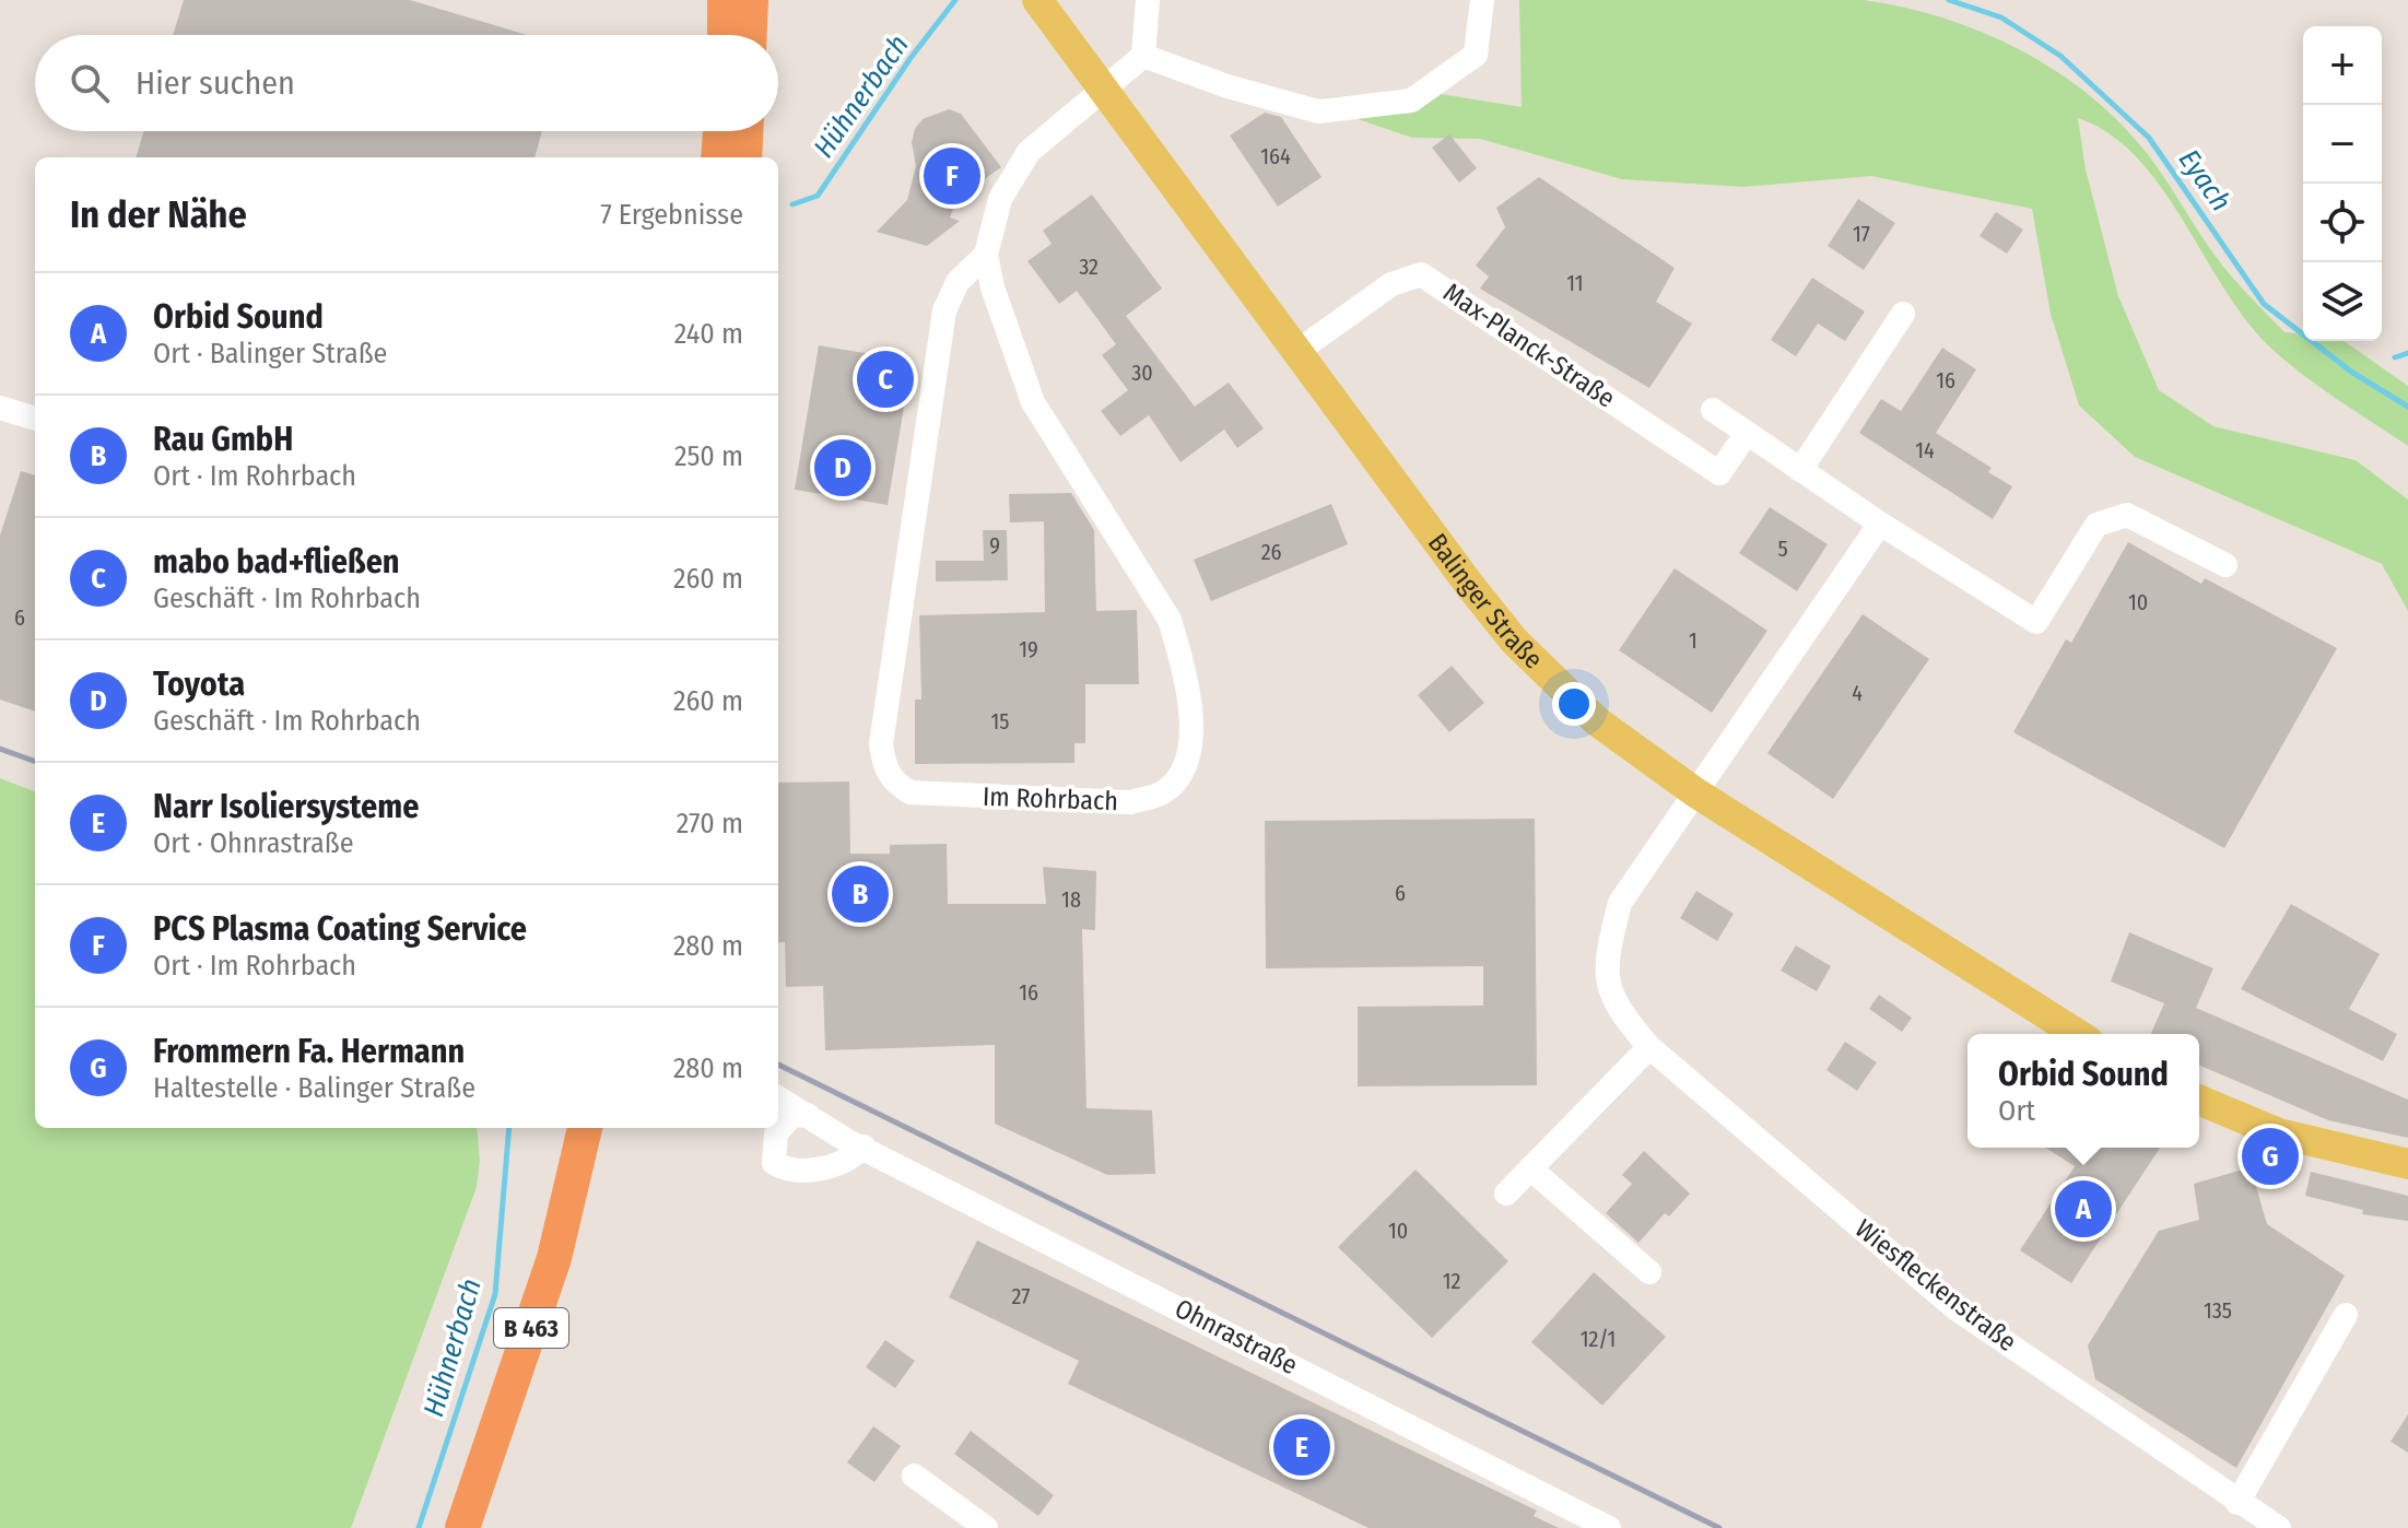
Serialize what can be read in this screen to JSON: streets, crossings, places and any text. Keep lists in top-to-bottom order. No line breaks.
{"streets":{"highway":["B 463"],"main road":["Balinger Straße"],"street":["Max-Planck-Straße","Im Rohrbach","Wiesfleckenstraße","Ohnrastraße"]},"crossings":[["Max-Planck-Straße","Balinger Straße"],["Balinger Straße","Im Rohrbach"],["Balinger Straße","Wiesfleckenstraße"]],"water":["Hühnerbach","Eyach"],"house_numbers":["164","17","32","11","30","16","14","9","5","26","10","6","1","19","4","15","6","18","16","10","12","27","135","12/1"],"page":{"map_buttons":["+","−"],"search":"Hier suchen","pins":["F","C","D","B","G","A","E"],"heading":["In der Nähe","7 Ergebnisse"],"list":[{"mark":"A","name":"Orbid Sound","note":"Ort · Balinger Straße","value":"240 m"},{"mark":"B","name":"Rau GmbH","note":"Ort · Im Rohrbach","value":"250 m"},{"mark":"C","name":"mabo bad+fließen","note":"Geschäft · Im Rohrbach","value":"260 m"},{"mark":"D","name":"Toyota","note":"Geschäft · Im Rohrbach","value":"260 m"},{"mark":"E","name":"Narr Isoliersysteme","note":"Ort · Ohnrastraße","value":"270 m"},{"mark":"F","name":"PCS Plasma Coating Service","note":"Ort · Im Rohrbach","value":"280 m"},{"mark":"G","name":"Frommern Fa. Hermann","note":"Haltestelle · Balinger Straße","value":"280 m"}],"popup":["Orbid Sound","Ort"]}}
